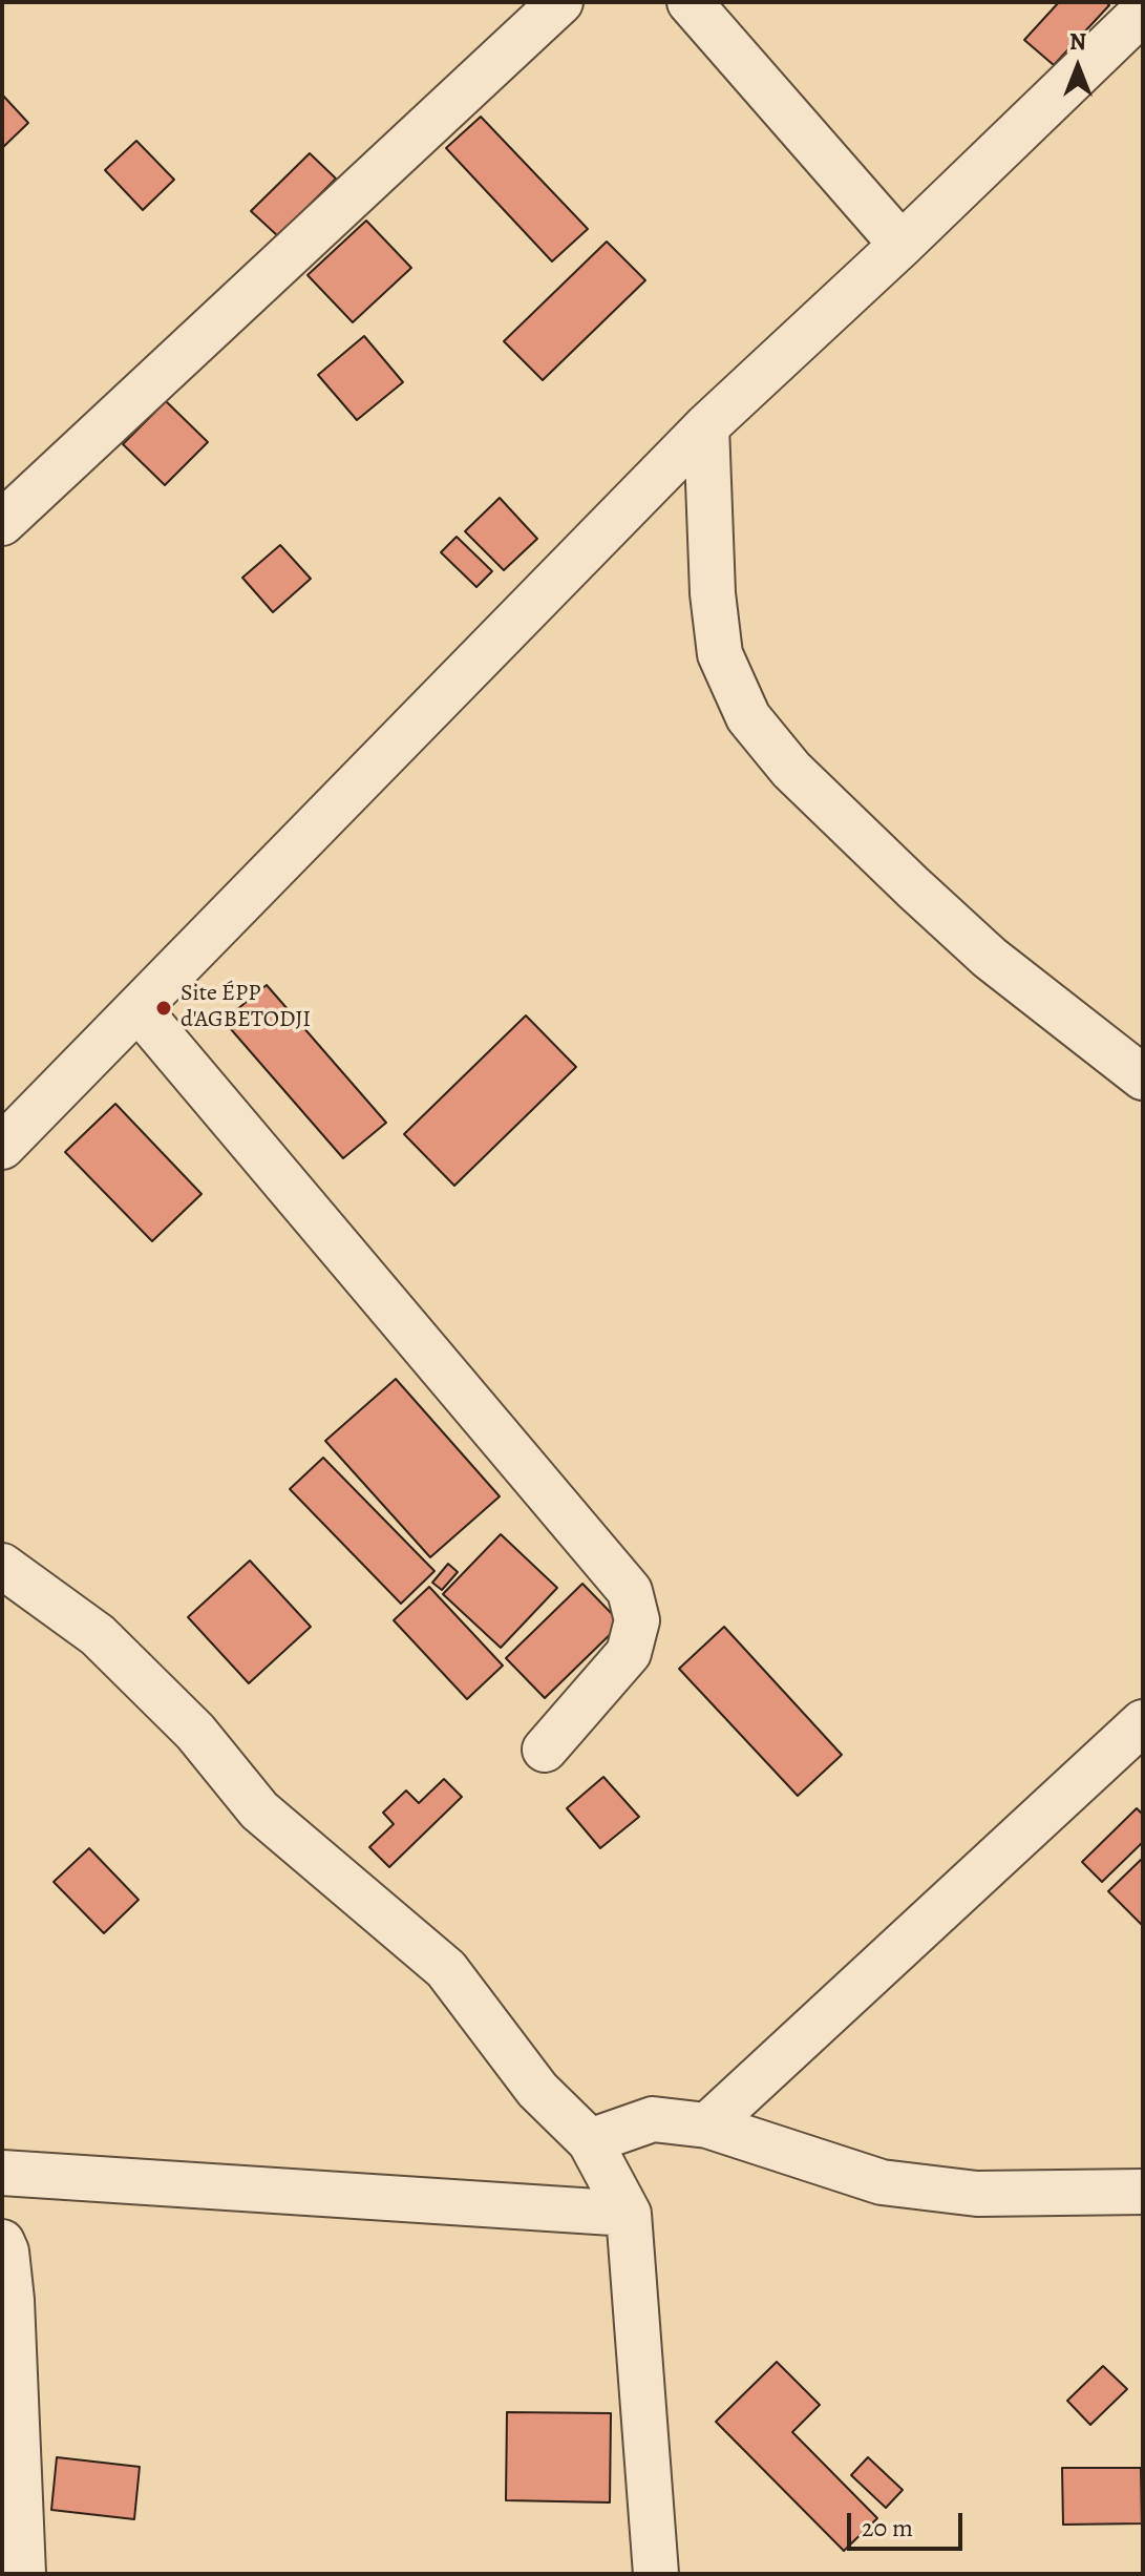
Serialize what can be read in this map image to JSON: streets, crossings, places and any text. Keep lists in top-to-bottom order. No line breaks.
{"places":["Site ÉPP d'AGBETODJI"],"scale_bar":"20 m","north":"top"}
